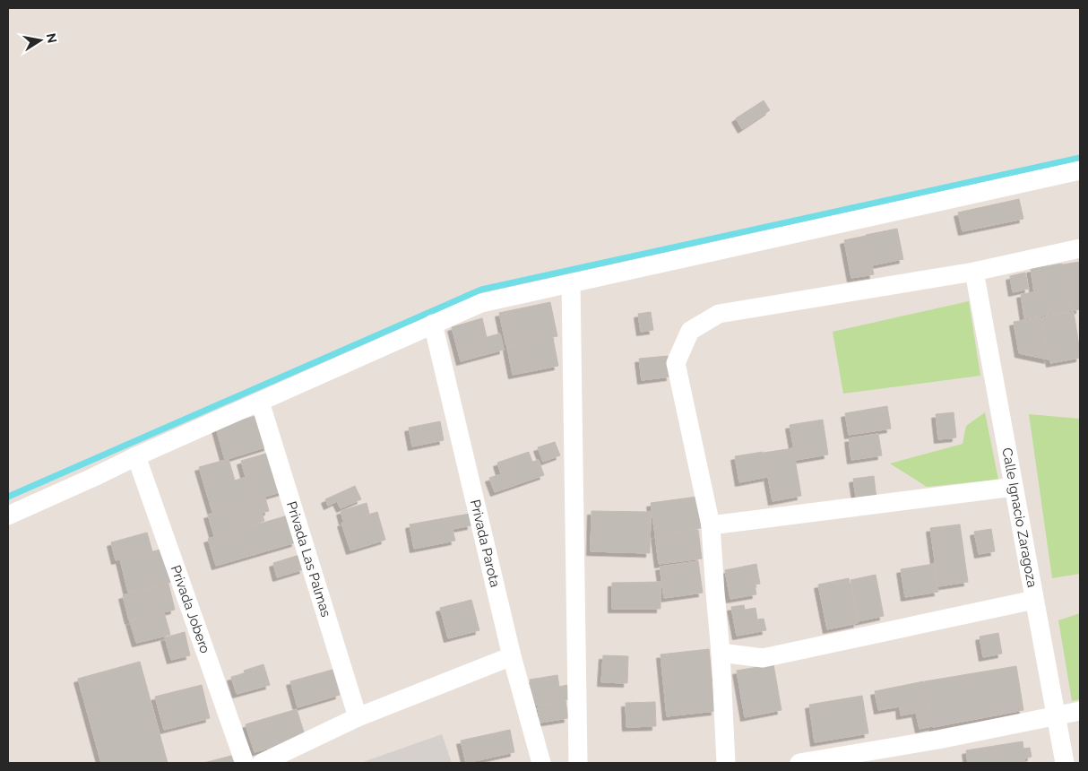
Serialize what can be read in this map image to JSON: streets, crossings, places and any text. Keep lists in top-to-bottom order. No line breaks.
{"streets":{"street":["Calle Ignacio Zaragoza","Privada Parota","Privada Las Palmas","Privada Jobero"]},"north":"right"}
